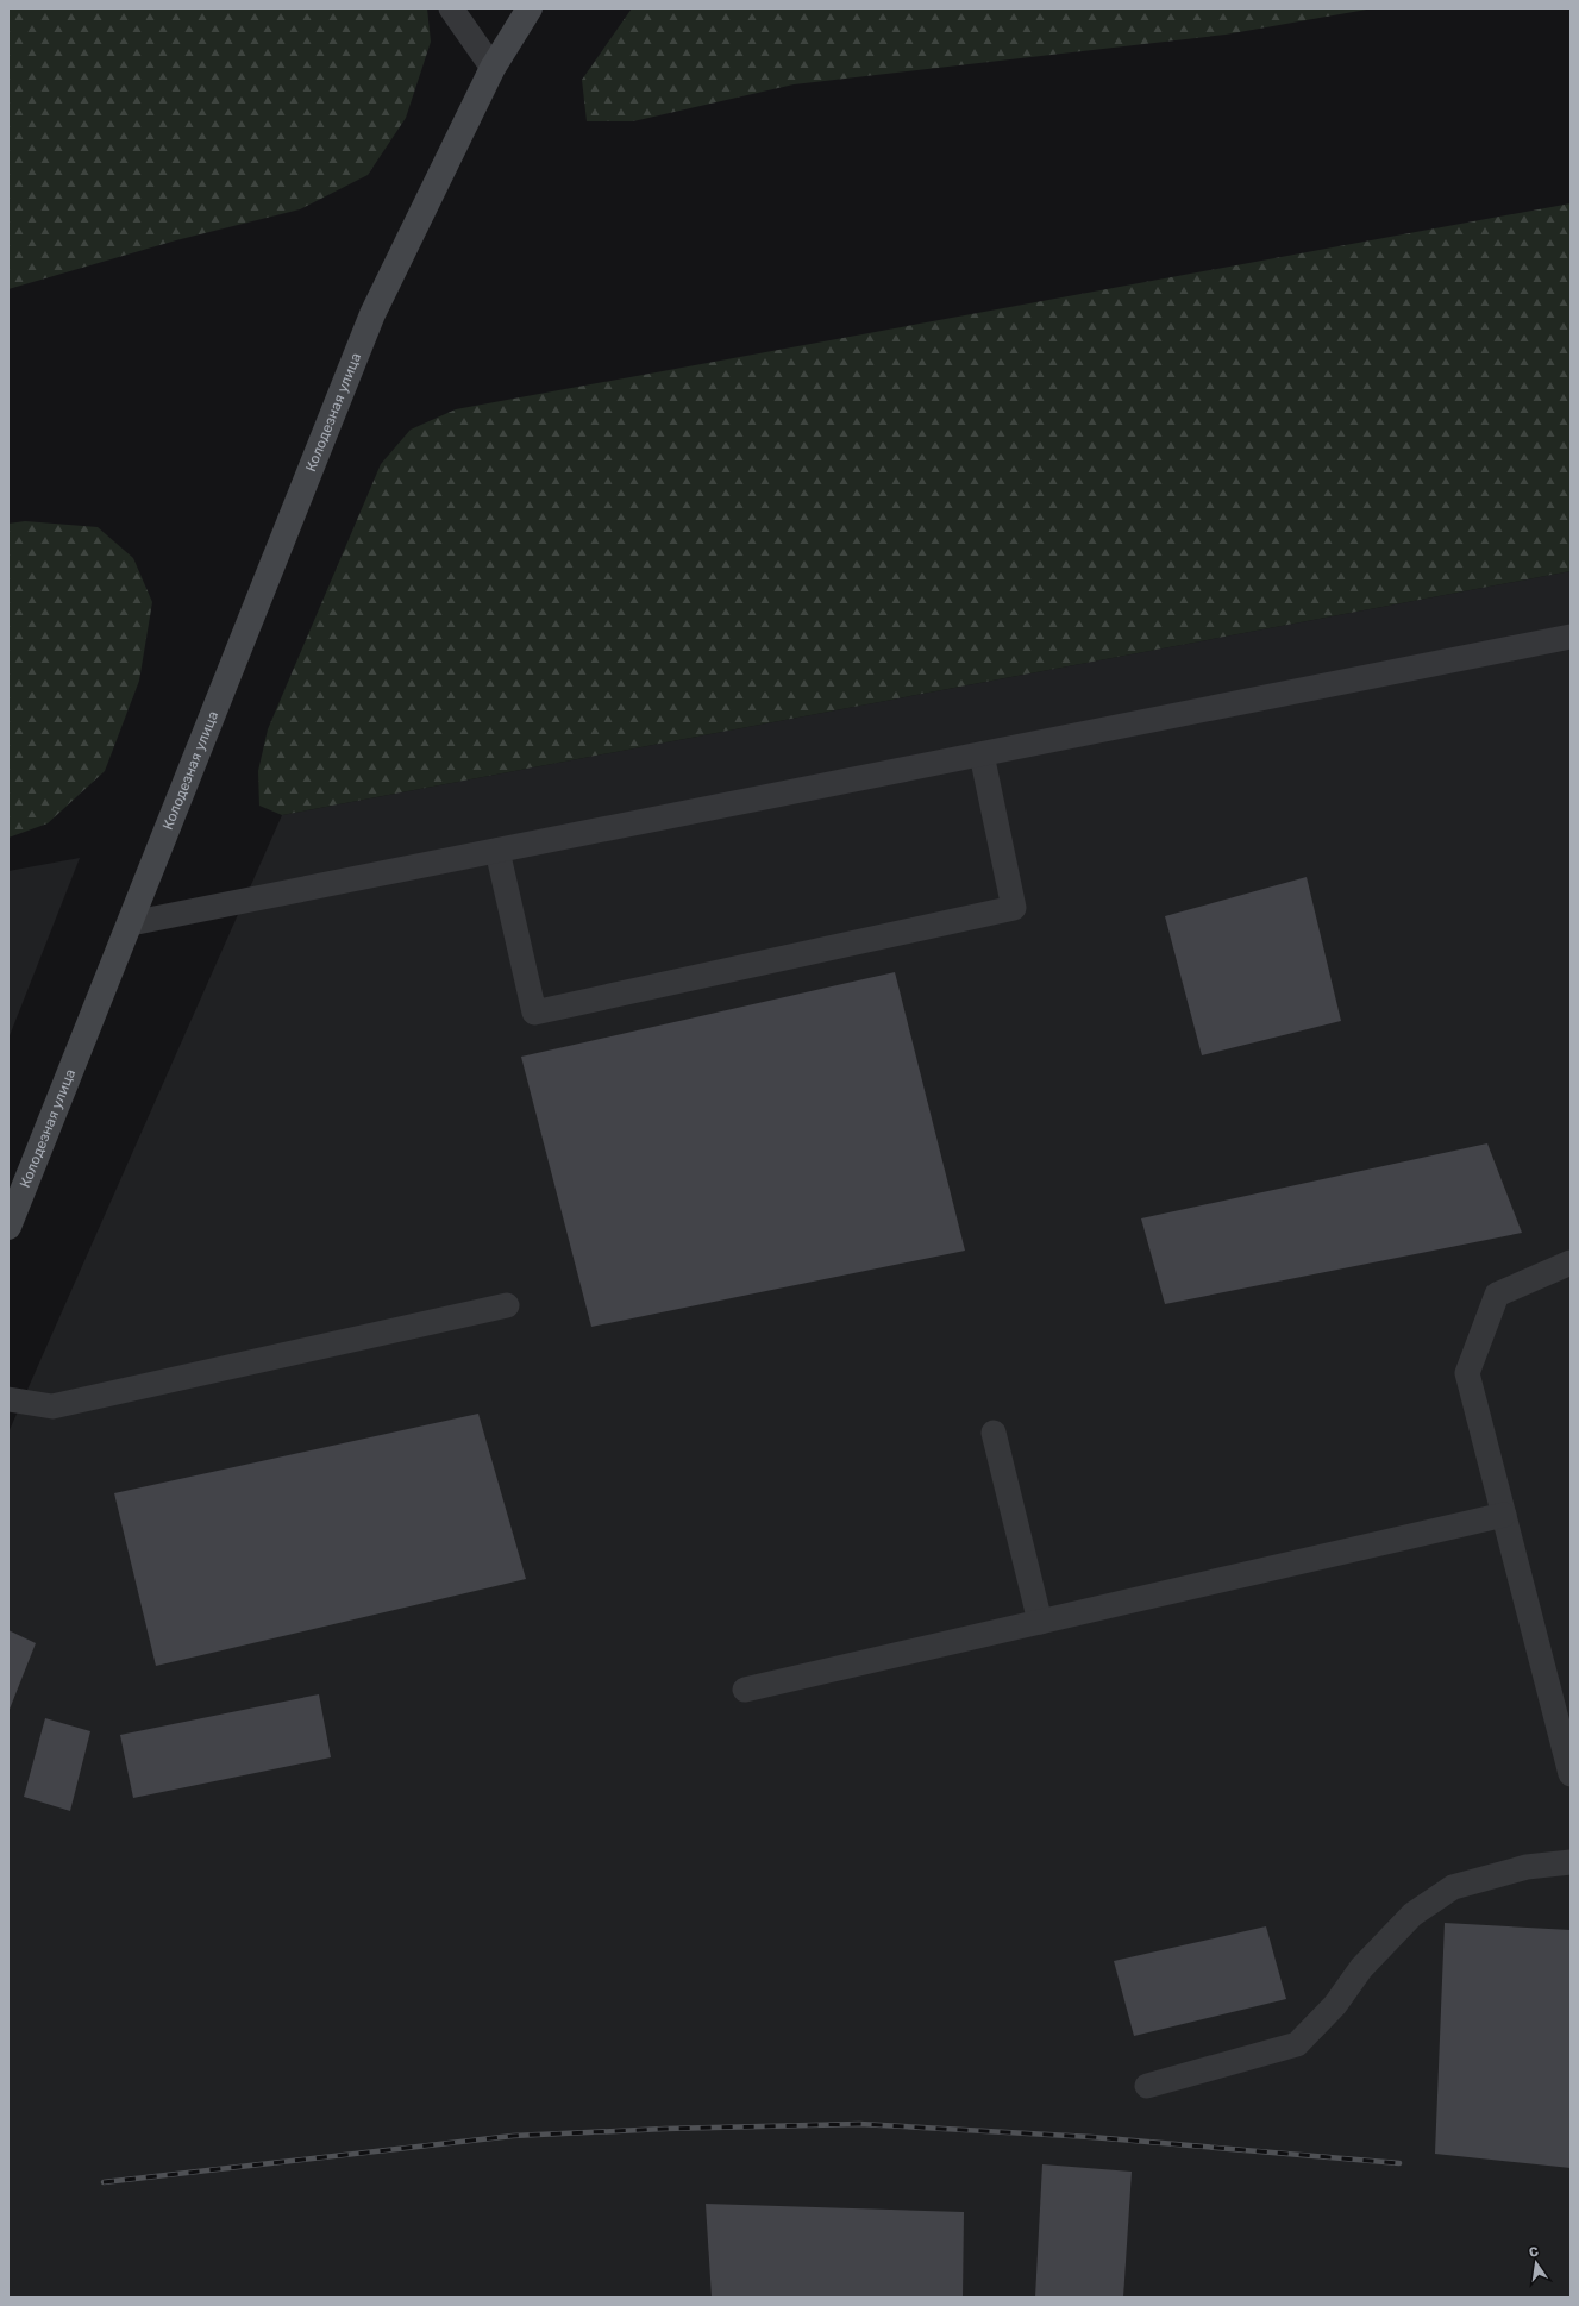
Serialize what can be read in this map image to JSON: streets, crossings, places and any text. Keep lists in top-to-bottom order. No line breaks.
{"streets":{"main road":["Колодезная улица"]},"north":"top"}
